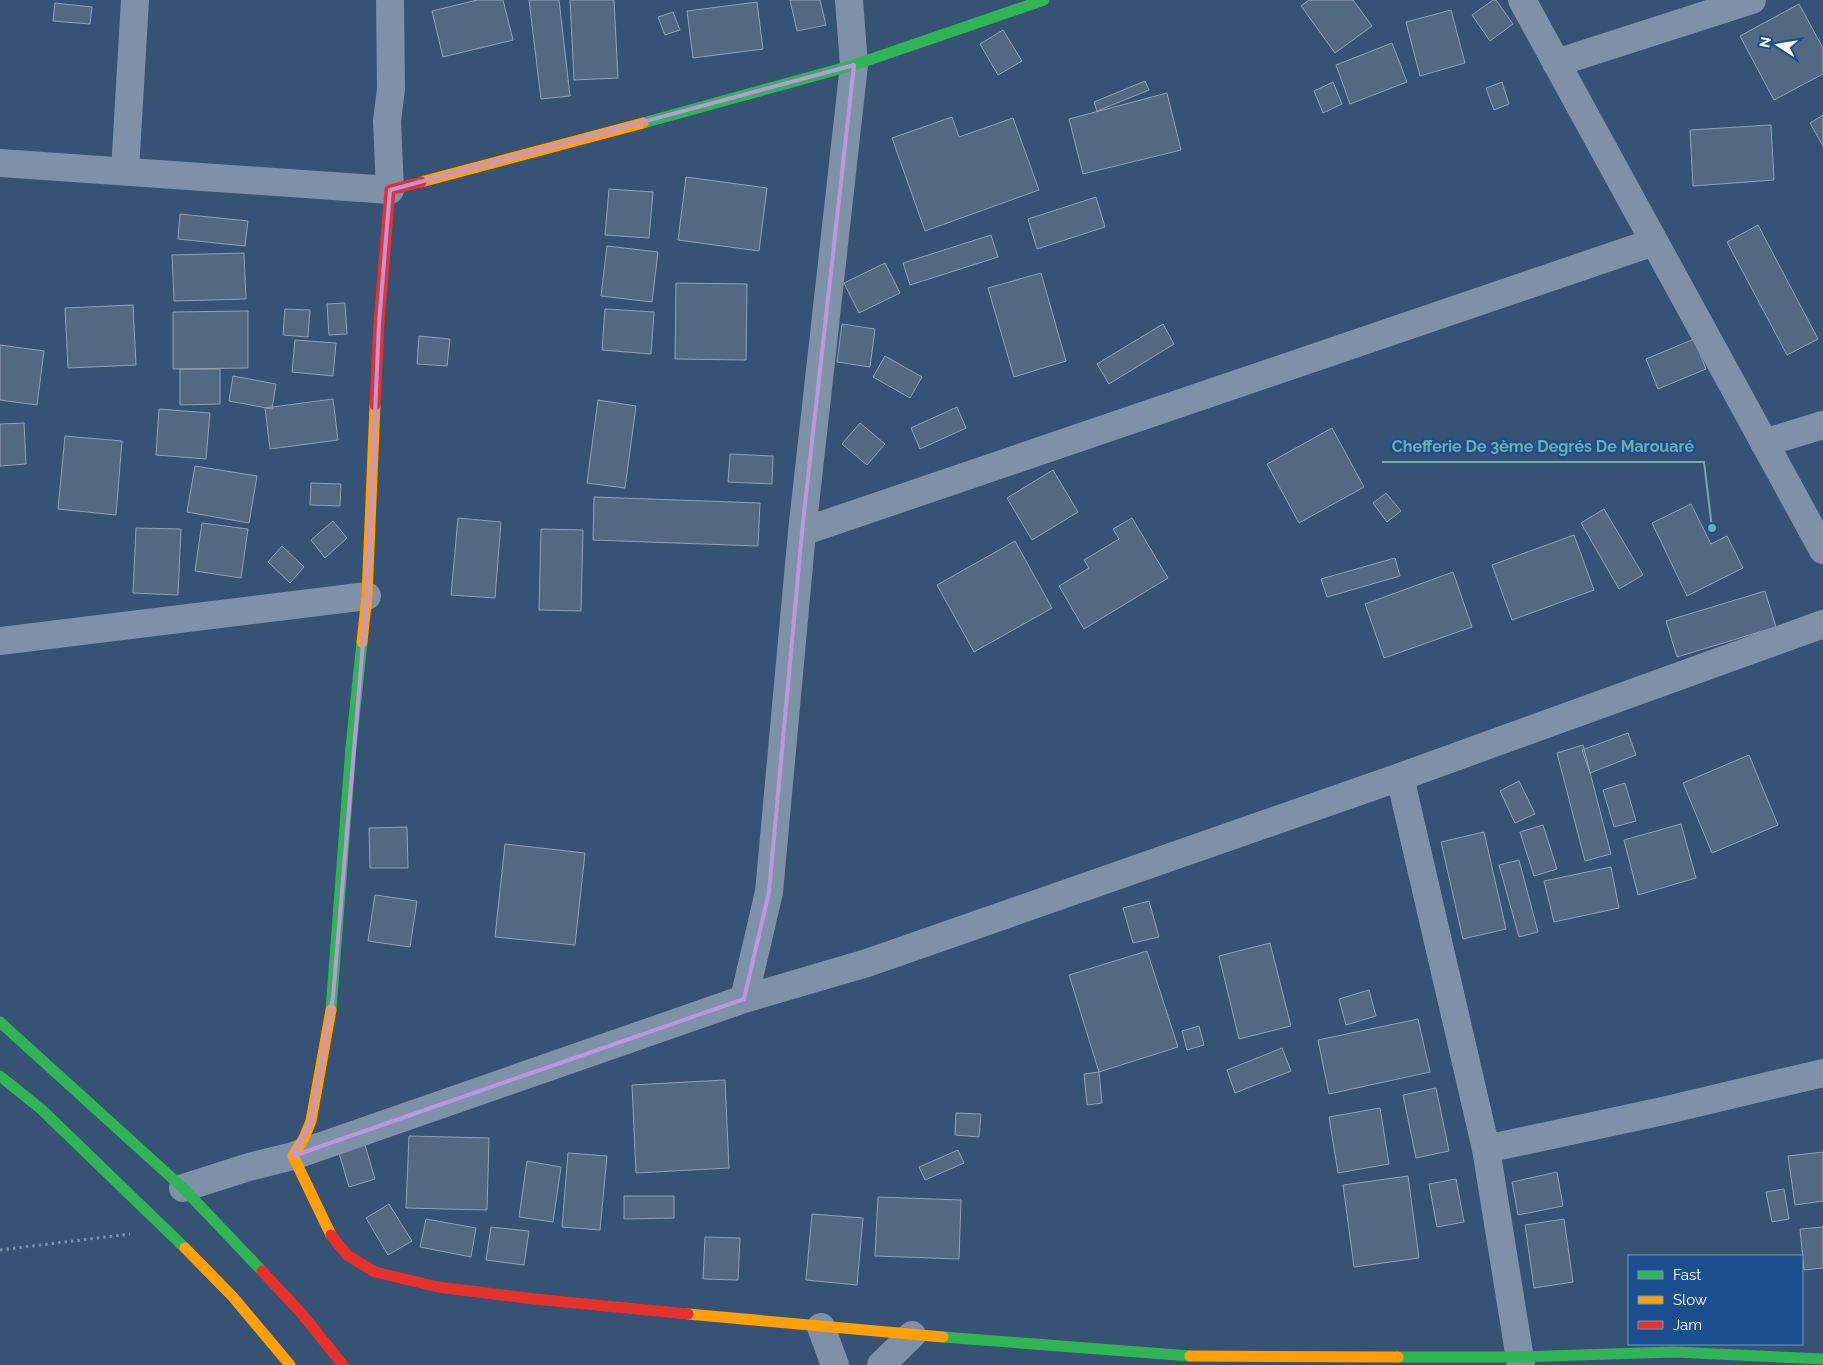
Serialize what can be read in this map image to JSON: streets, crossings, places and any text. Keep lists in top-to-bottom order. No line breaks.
{"places":["Chefferie De 3ème Degrés De Marouaré"],"legend":["Fast","Slow","Jam"],"north":"left"}
